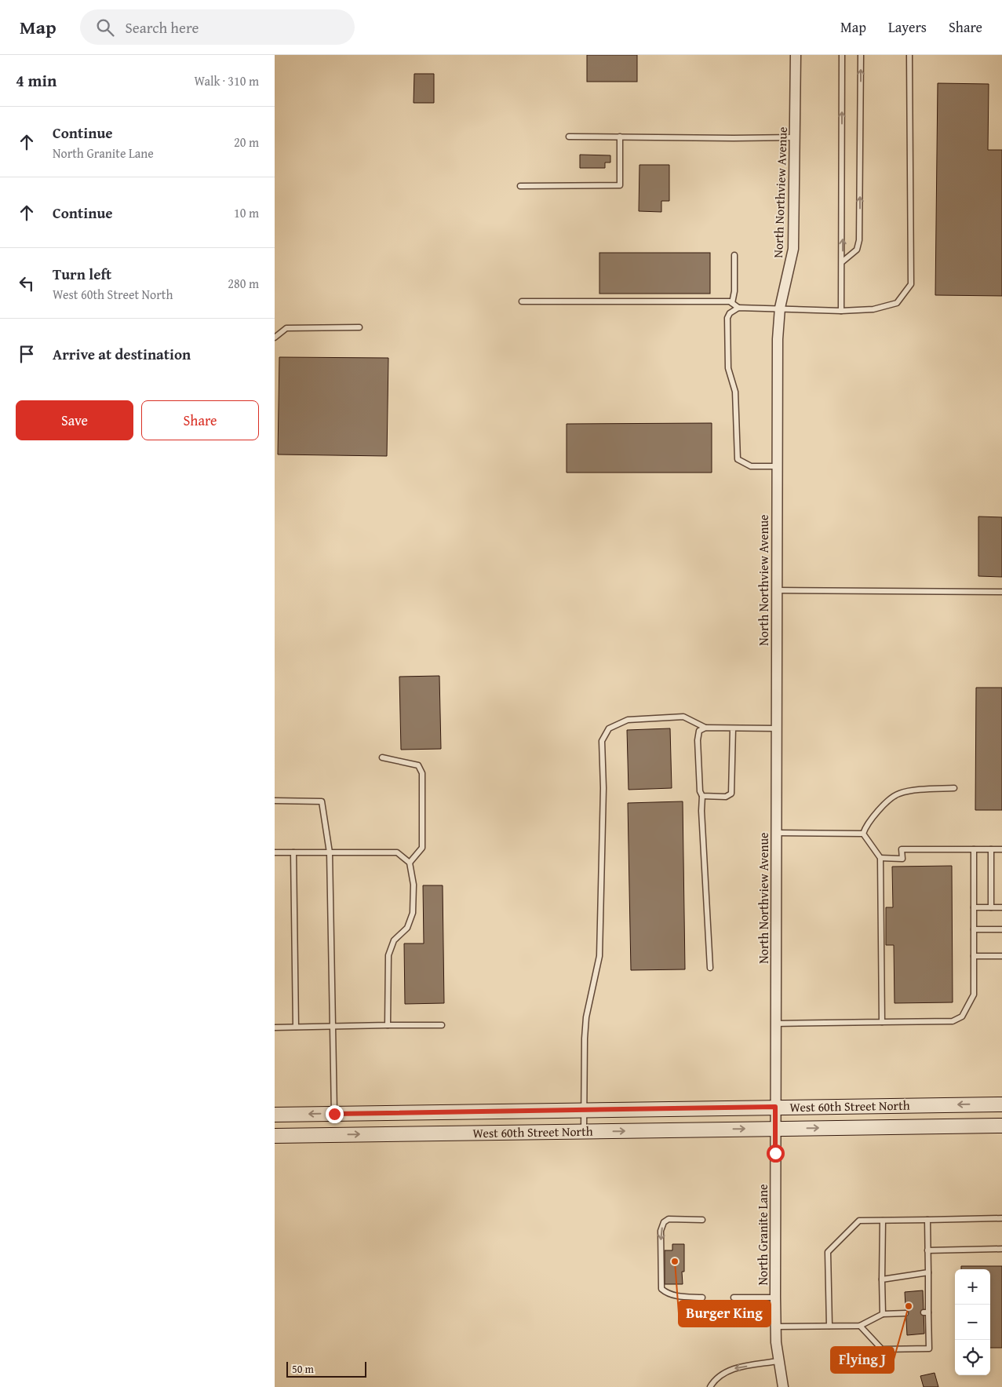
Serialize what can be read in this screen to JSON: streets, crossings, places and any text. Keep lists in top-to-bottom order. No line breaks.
{"streets":{"main road":["West 60th Street North"],"street":["North Northview Avenue","North Granite Lane"]},"crossings":[["North Northview Avenue","West 60th Street North"],["North Northview Avenue","North Granite Lane"],["West 60th Street North","North Granite Lane"]],"places":["Burger King","Flying J"],"scale_bar":"50 m","page":{"header":"Map","search":"Search here","nav":["Map","Layers","Share"],"heading":["4 min","Walk · 310 m"],"list":[["Continue","North Granite Lane","20 m"],["Continue","10 m"],["Turn left","West 60th Street North","280 m"],"Arrive at destination"],"buttons":["Save","Share"],"map_buttons":["+","−"],"scale":"50 m"}}
